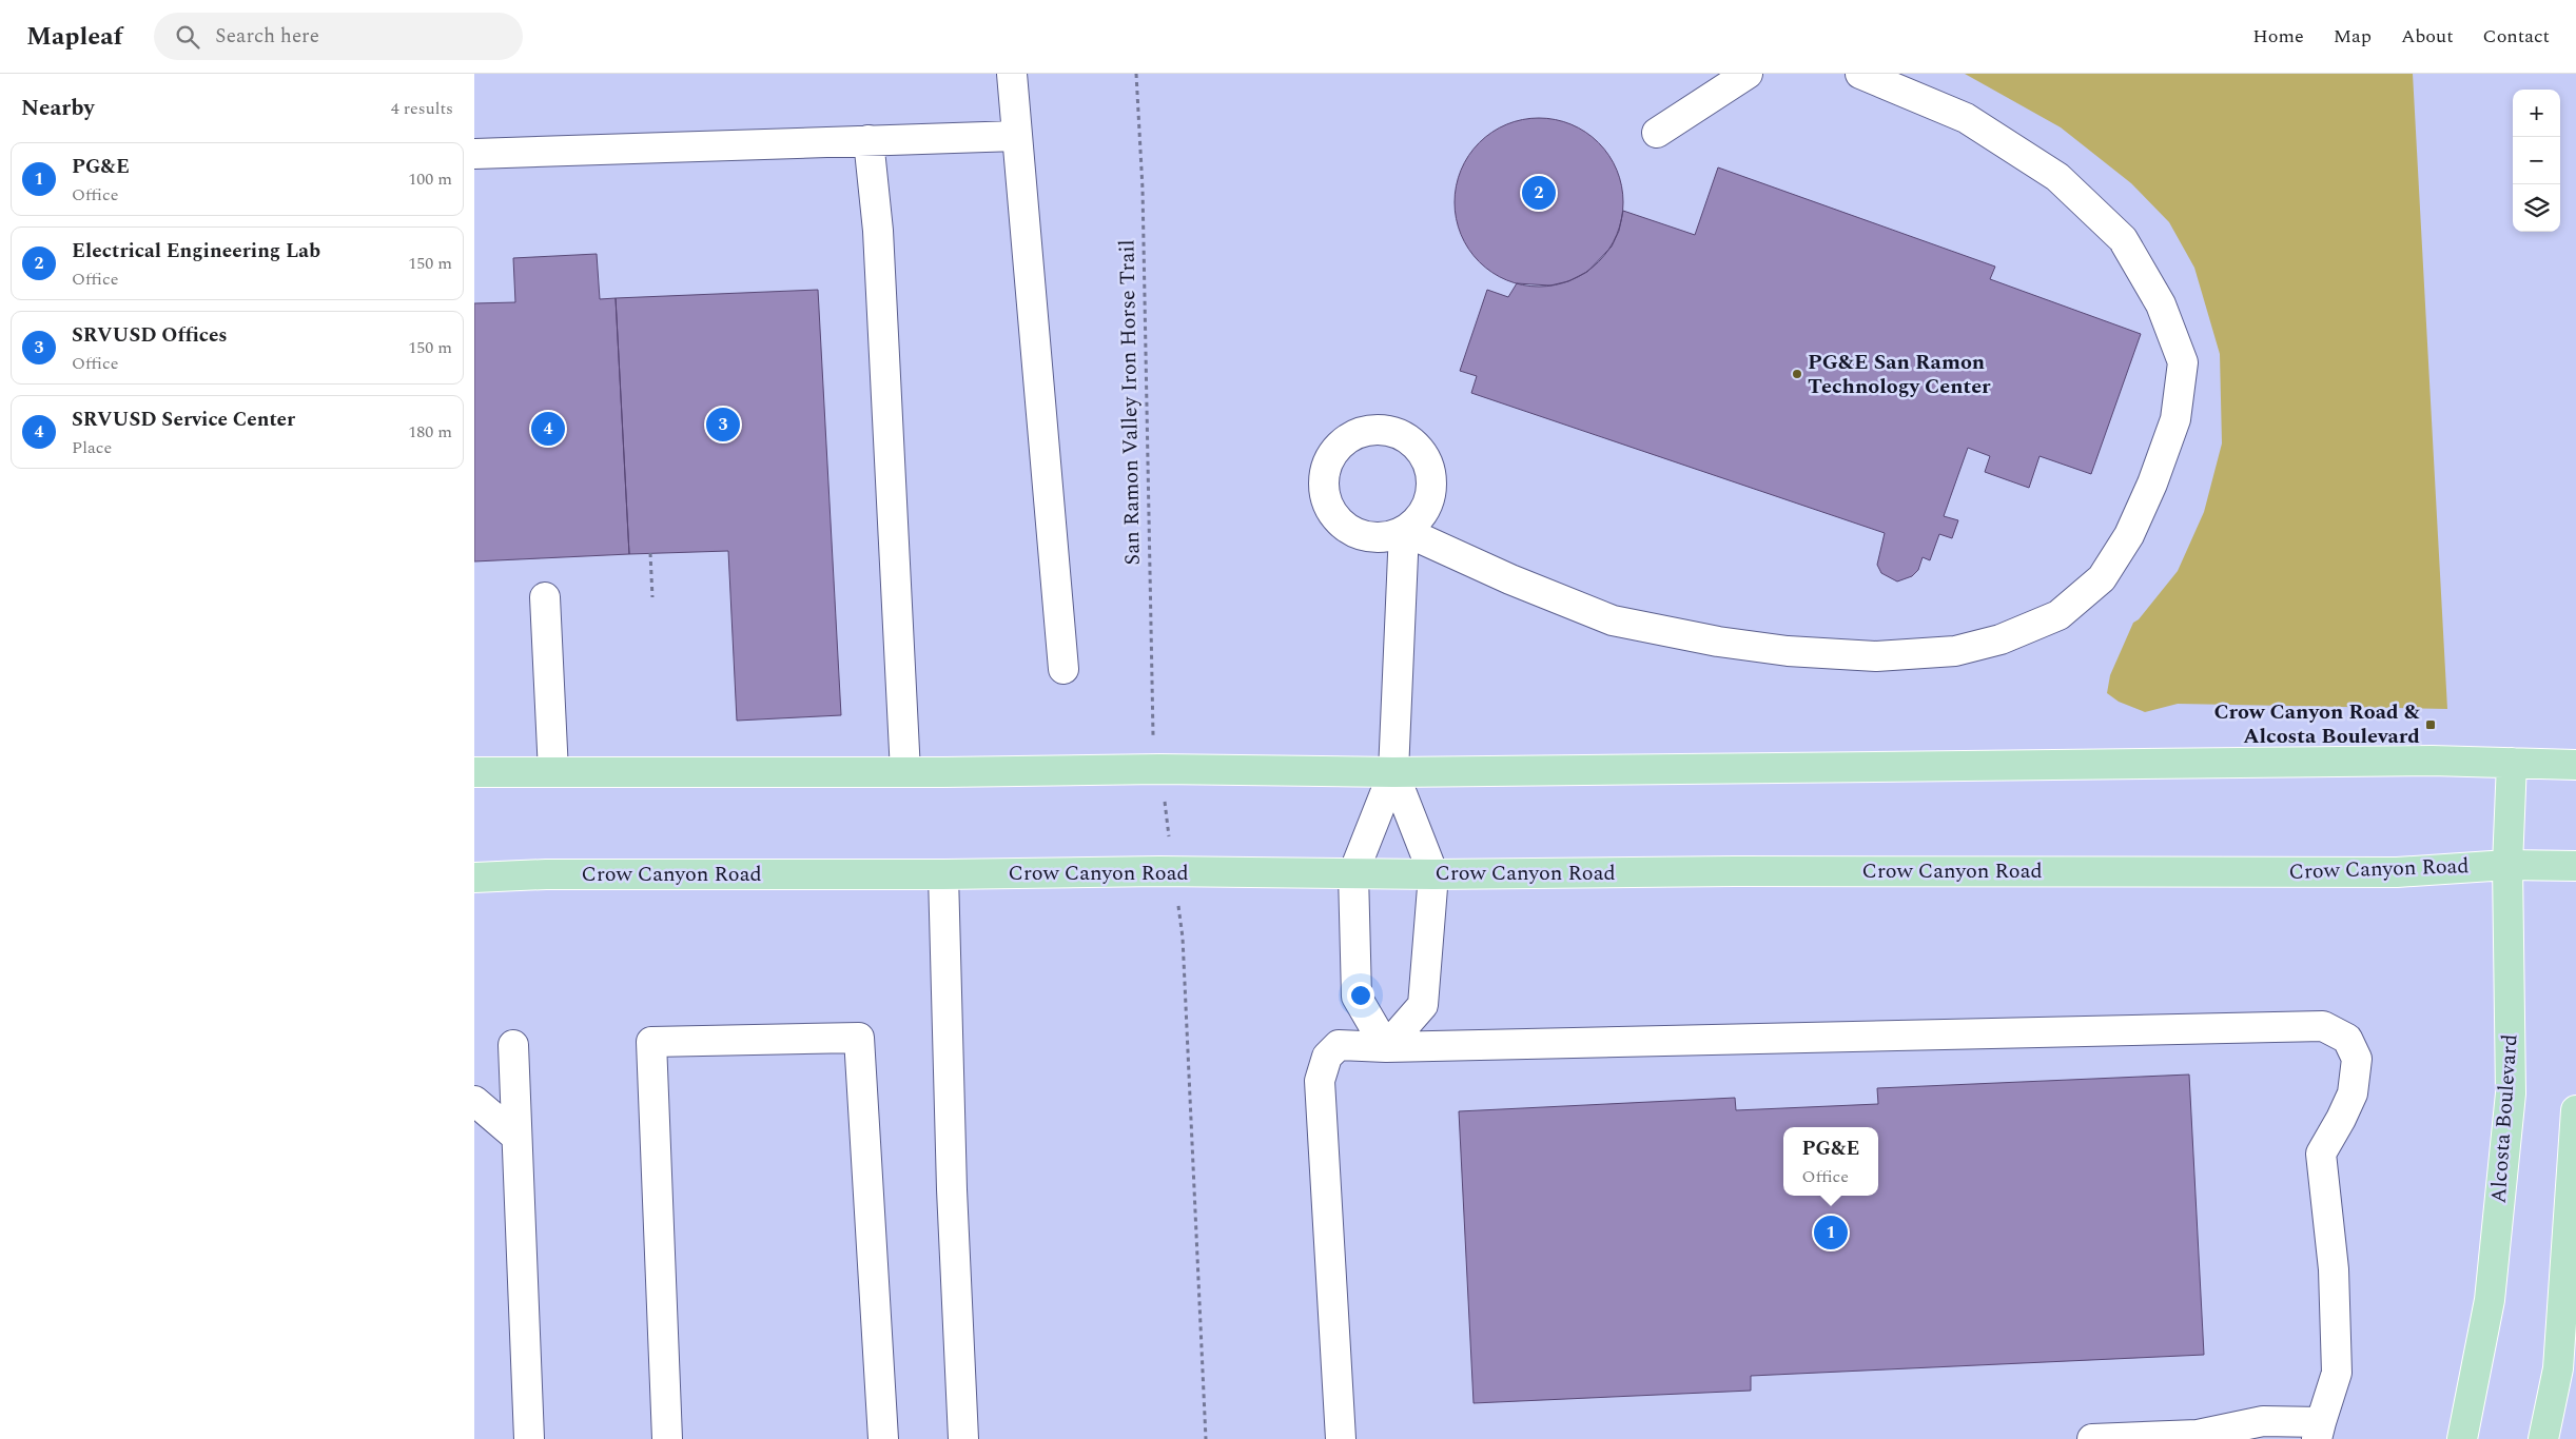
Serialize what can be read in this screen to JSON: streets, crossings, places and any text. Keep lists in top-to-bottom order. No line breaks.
{"streets":{"main road":["Crow Canyon Road","Alcosta Boulevard"],"path":["San Ramon Valley Iron Horse Trail"]},"crossings":[["San Ramon Valley Iron Horse Trail","Crow Canyon Road"],["Crow Canyon Road","Alcosta Boulevard"]],"places":{"other":["PG&E San Ramon Technology Center"],"transit":["Crow Canyon Road & Alcosta Boulevard"]},"page":{"header":"Mapleaf","search":"Search here","nav":["Home","Map","About","Contact"],"heading":["Nearby","4 results"],"map_buttons":["+","−"],"list":[{"mark":"1","name":"PG&E","note":"Office","value":"100 m"},{"mark":"2","name":"Electrical Engineering Lab","note":"Office","value":"150 m"},{"mark":"3","name":"SRVUSD Offices","note":"Office","value":"150 m"},{"mark":"4","name":"SRVUSD Service Center","note":"Place","value":"180 m"}],"pins":["2","3","4","1"],"popup":["PG&E","Office"]}}
